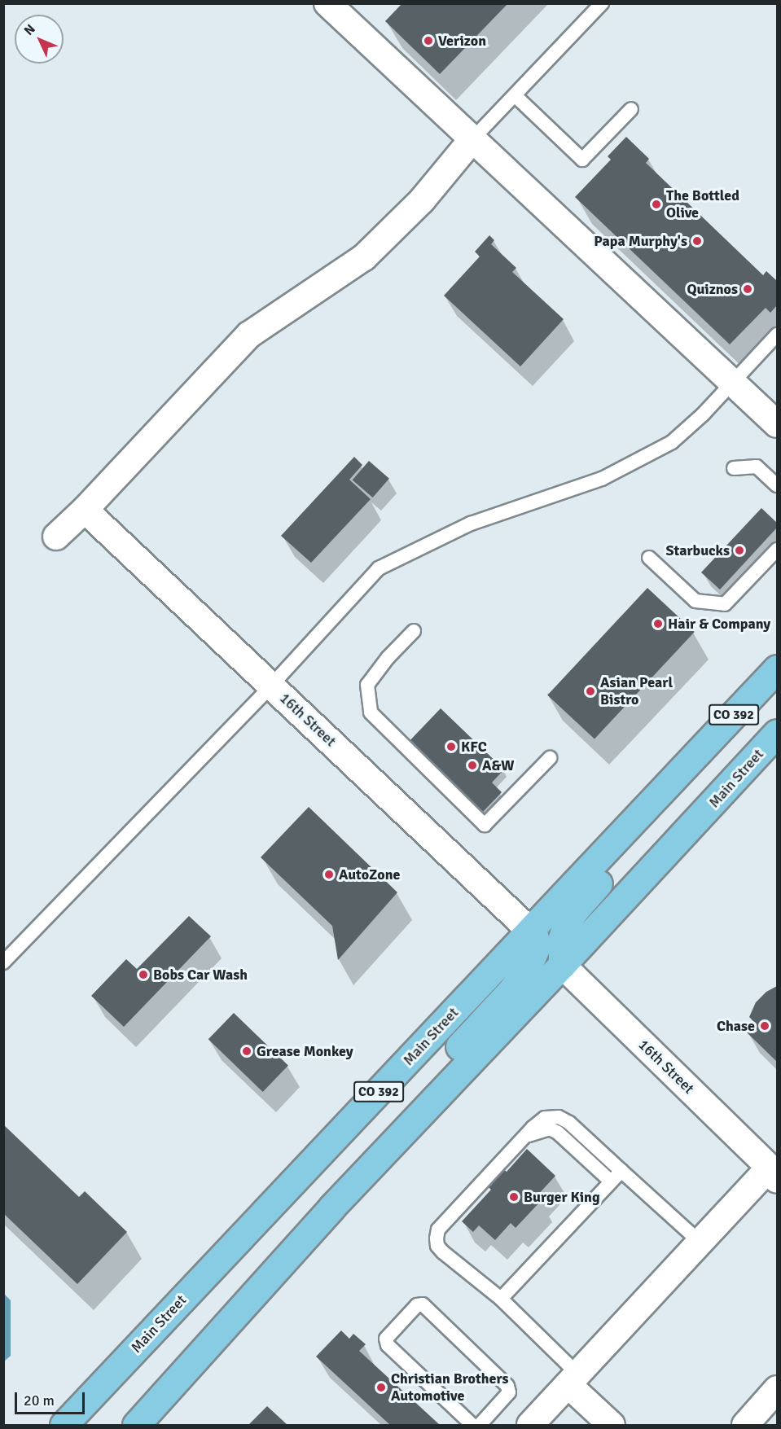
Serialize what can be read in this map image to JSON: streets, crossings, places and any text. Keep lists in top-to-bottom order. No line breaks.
{"streets":{"main road":["CO 392","Main Street"],"street":["16th Street"]},"crossings":[["16th Street","Main Street"]],"places":["Verizon","The Bottled Olive","Papa Murphy's","Quiznos","Starbucks","Hair & Company","Asian Pearl Bistro","KFC","A&W","AutoZone","Bobs Car Wash","Chase","Grease Monkey","Burger King","Christian Brothers Automotive"],"scale_bar":"20 m","north":"top left"}
